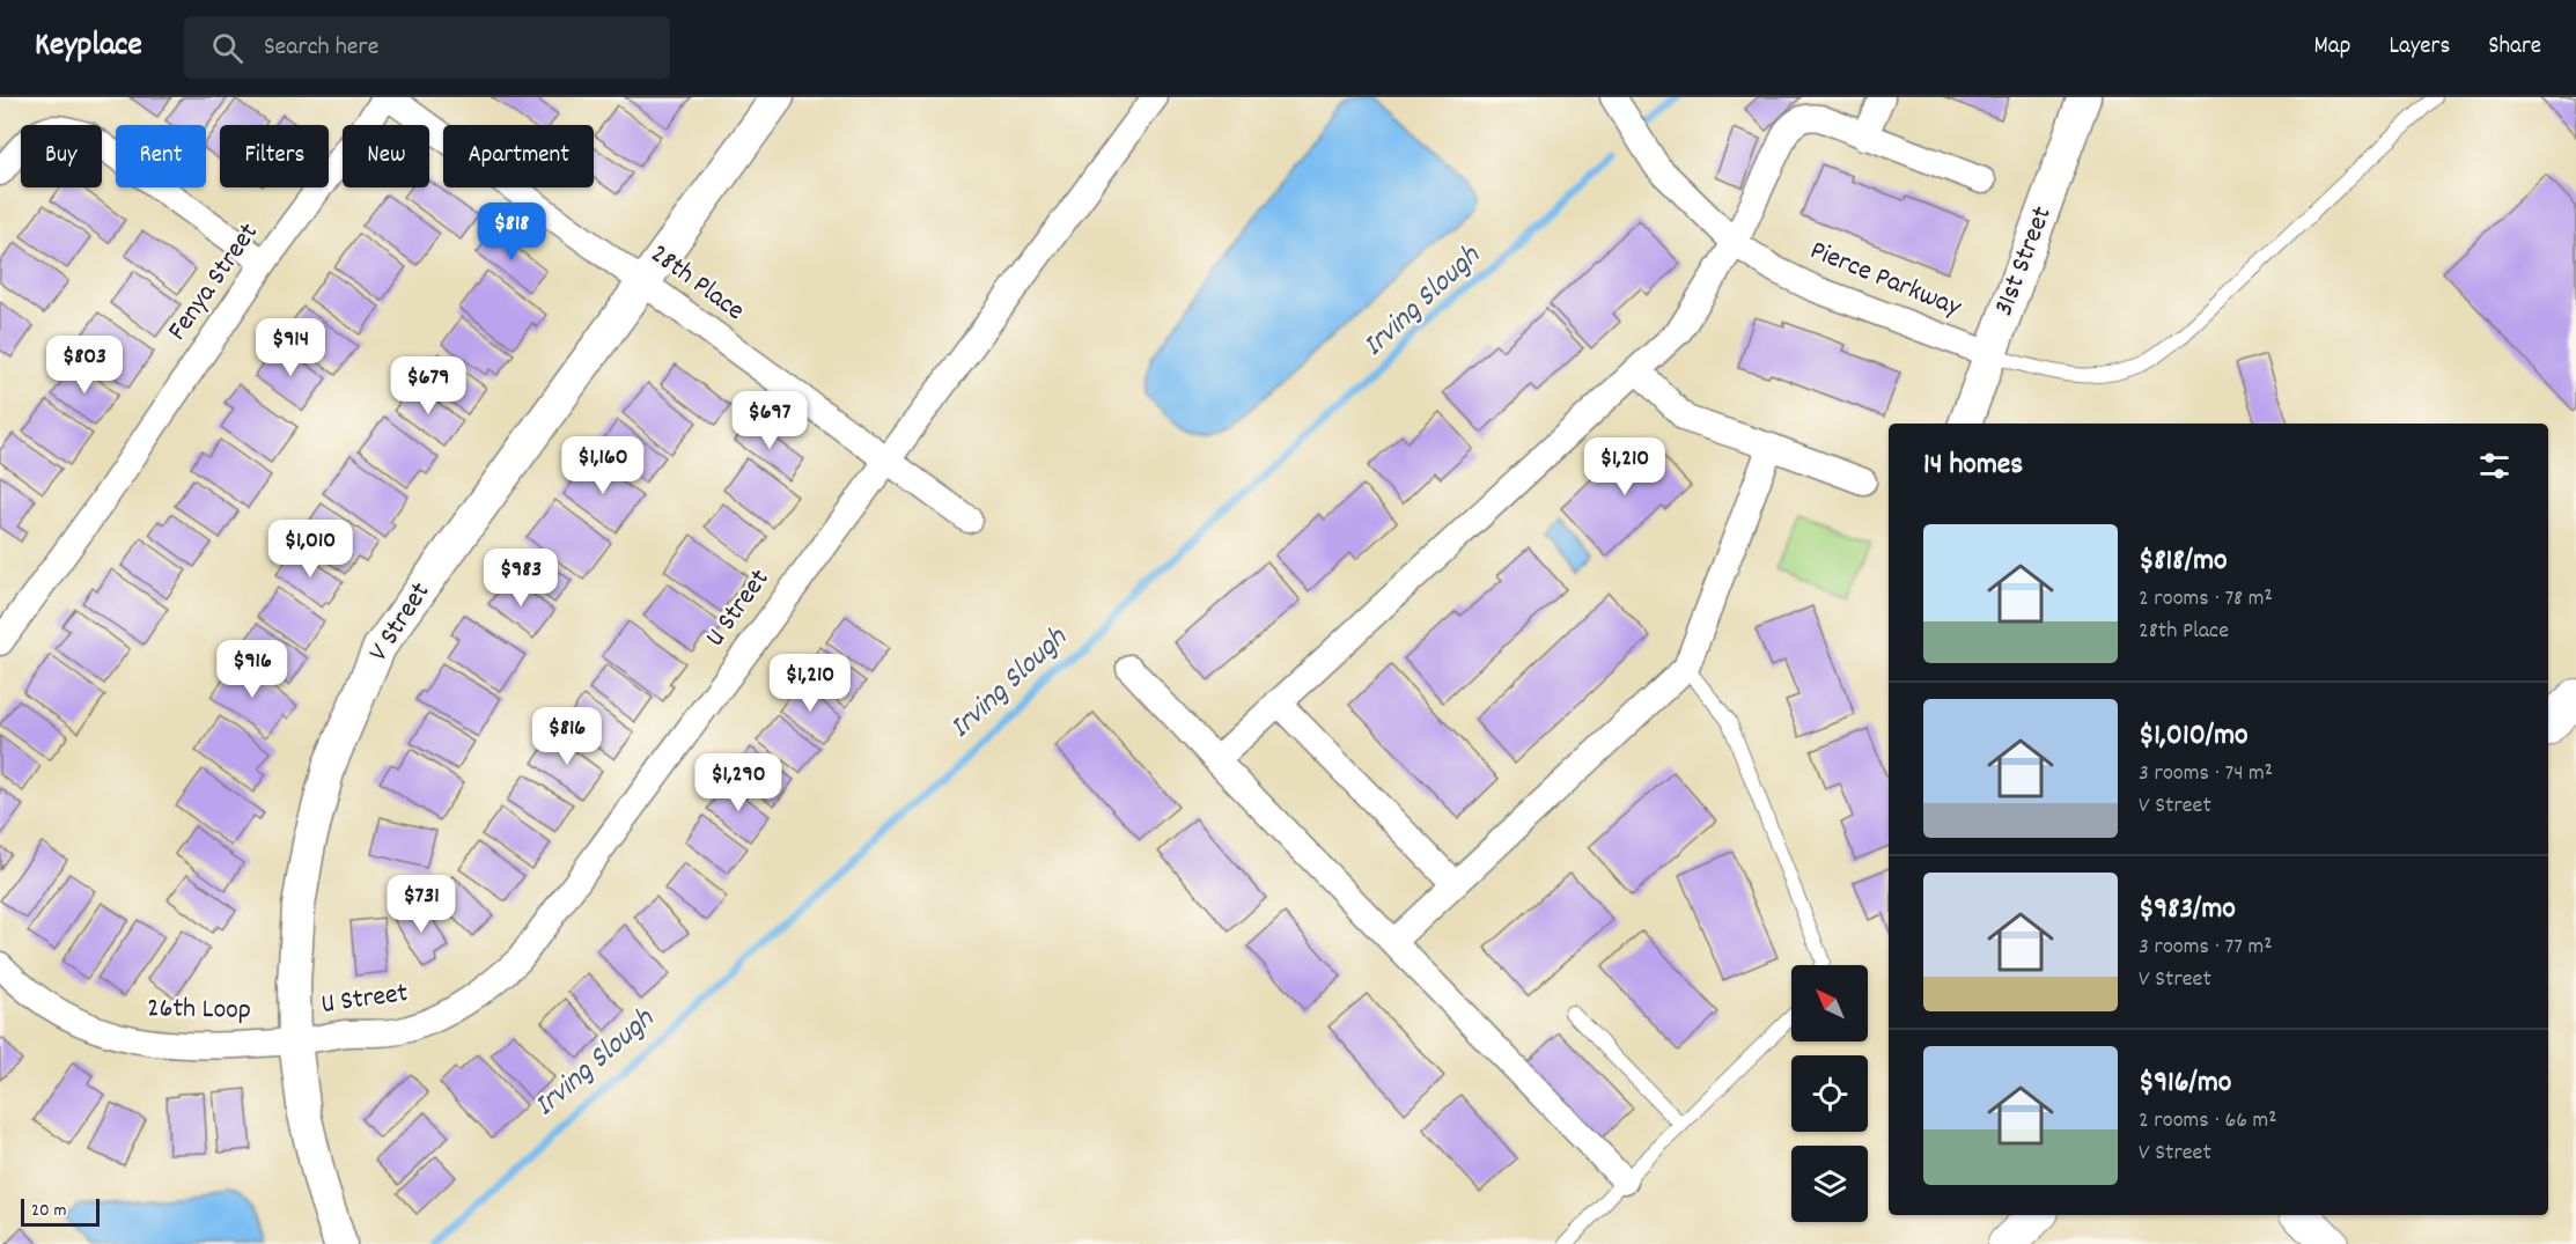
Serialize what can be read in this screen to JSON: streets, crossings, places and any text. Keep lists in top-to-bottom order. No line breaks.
{"streets":{"street":["31st Street","Pierce Parkway","Fenya Street","28th Place","U Street","V Street","26th Loop"]},"crossings":[["31st Street","Pierce Parkway"],["Fenya Street","28th Place"],["28th Place","U Street"],["28th Place","V Street"],["U Street","V Street"],["U Street","26th Loop"],["V Street","26th Loop"]],"water":["Irving Slough"],"scale_bar":"20 m","north":"top left","page":{"header":"Keyplace","search":"Search here","nav":["Map","Layers","Share"],"chip":["Buy","Rent","Filters","New","Apartment"],"price":["$818","$914","$803","$679","$697","$1,160","$1,210","$1,010","$983","$916","$1,210","$816","$1,290","$731"],"heading":"14 homes","list":[{"name":"$818/mo","note":"2 rooms · 78 m² · 28th Place"},{"name":"$1,010/mo","note":"3 rooms · 74 m² · V Street"},{"name":"$983/mo","note":"3 rooms · 77 m² · V Street"},{"name":"$916/mo","note":"2 rooms · 66 m² · V Street"}],"scale":"20 m"}}
